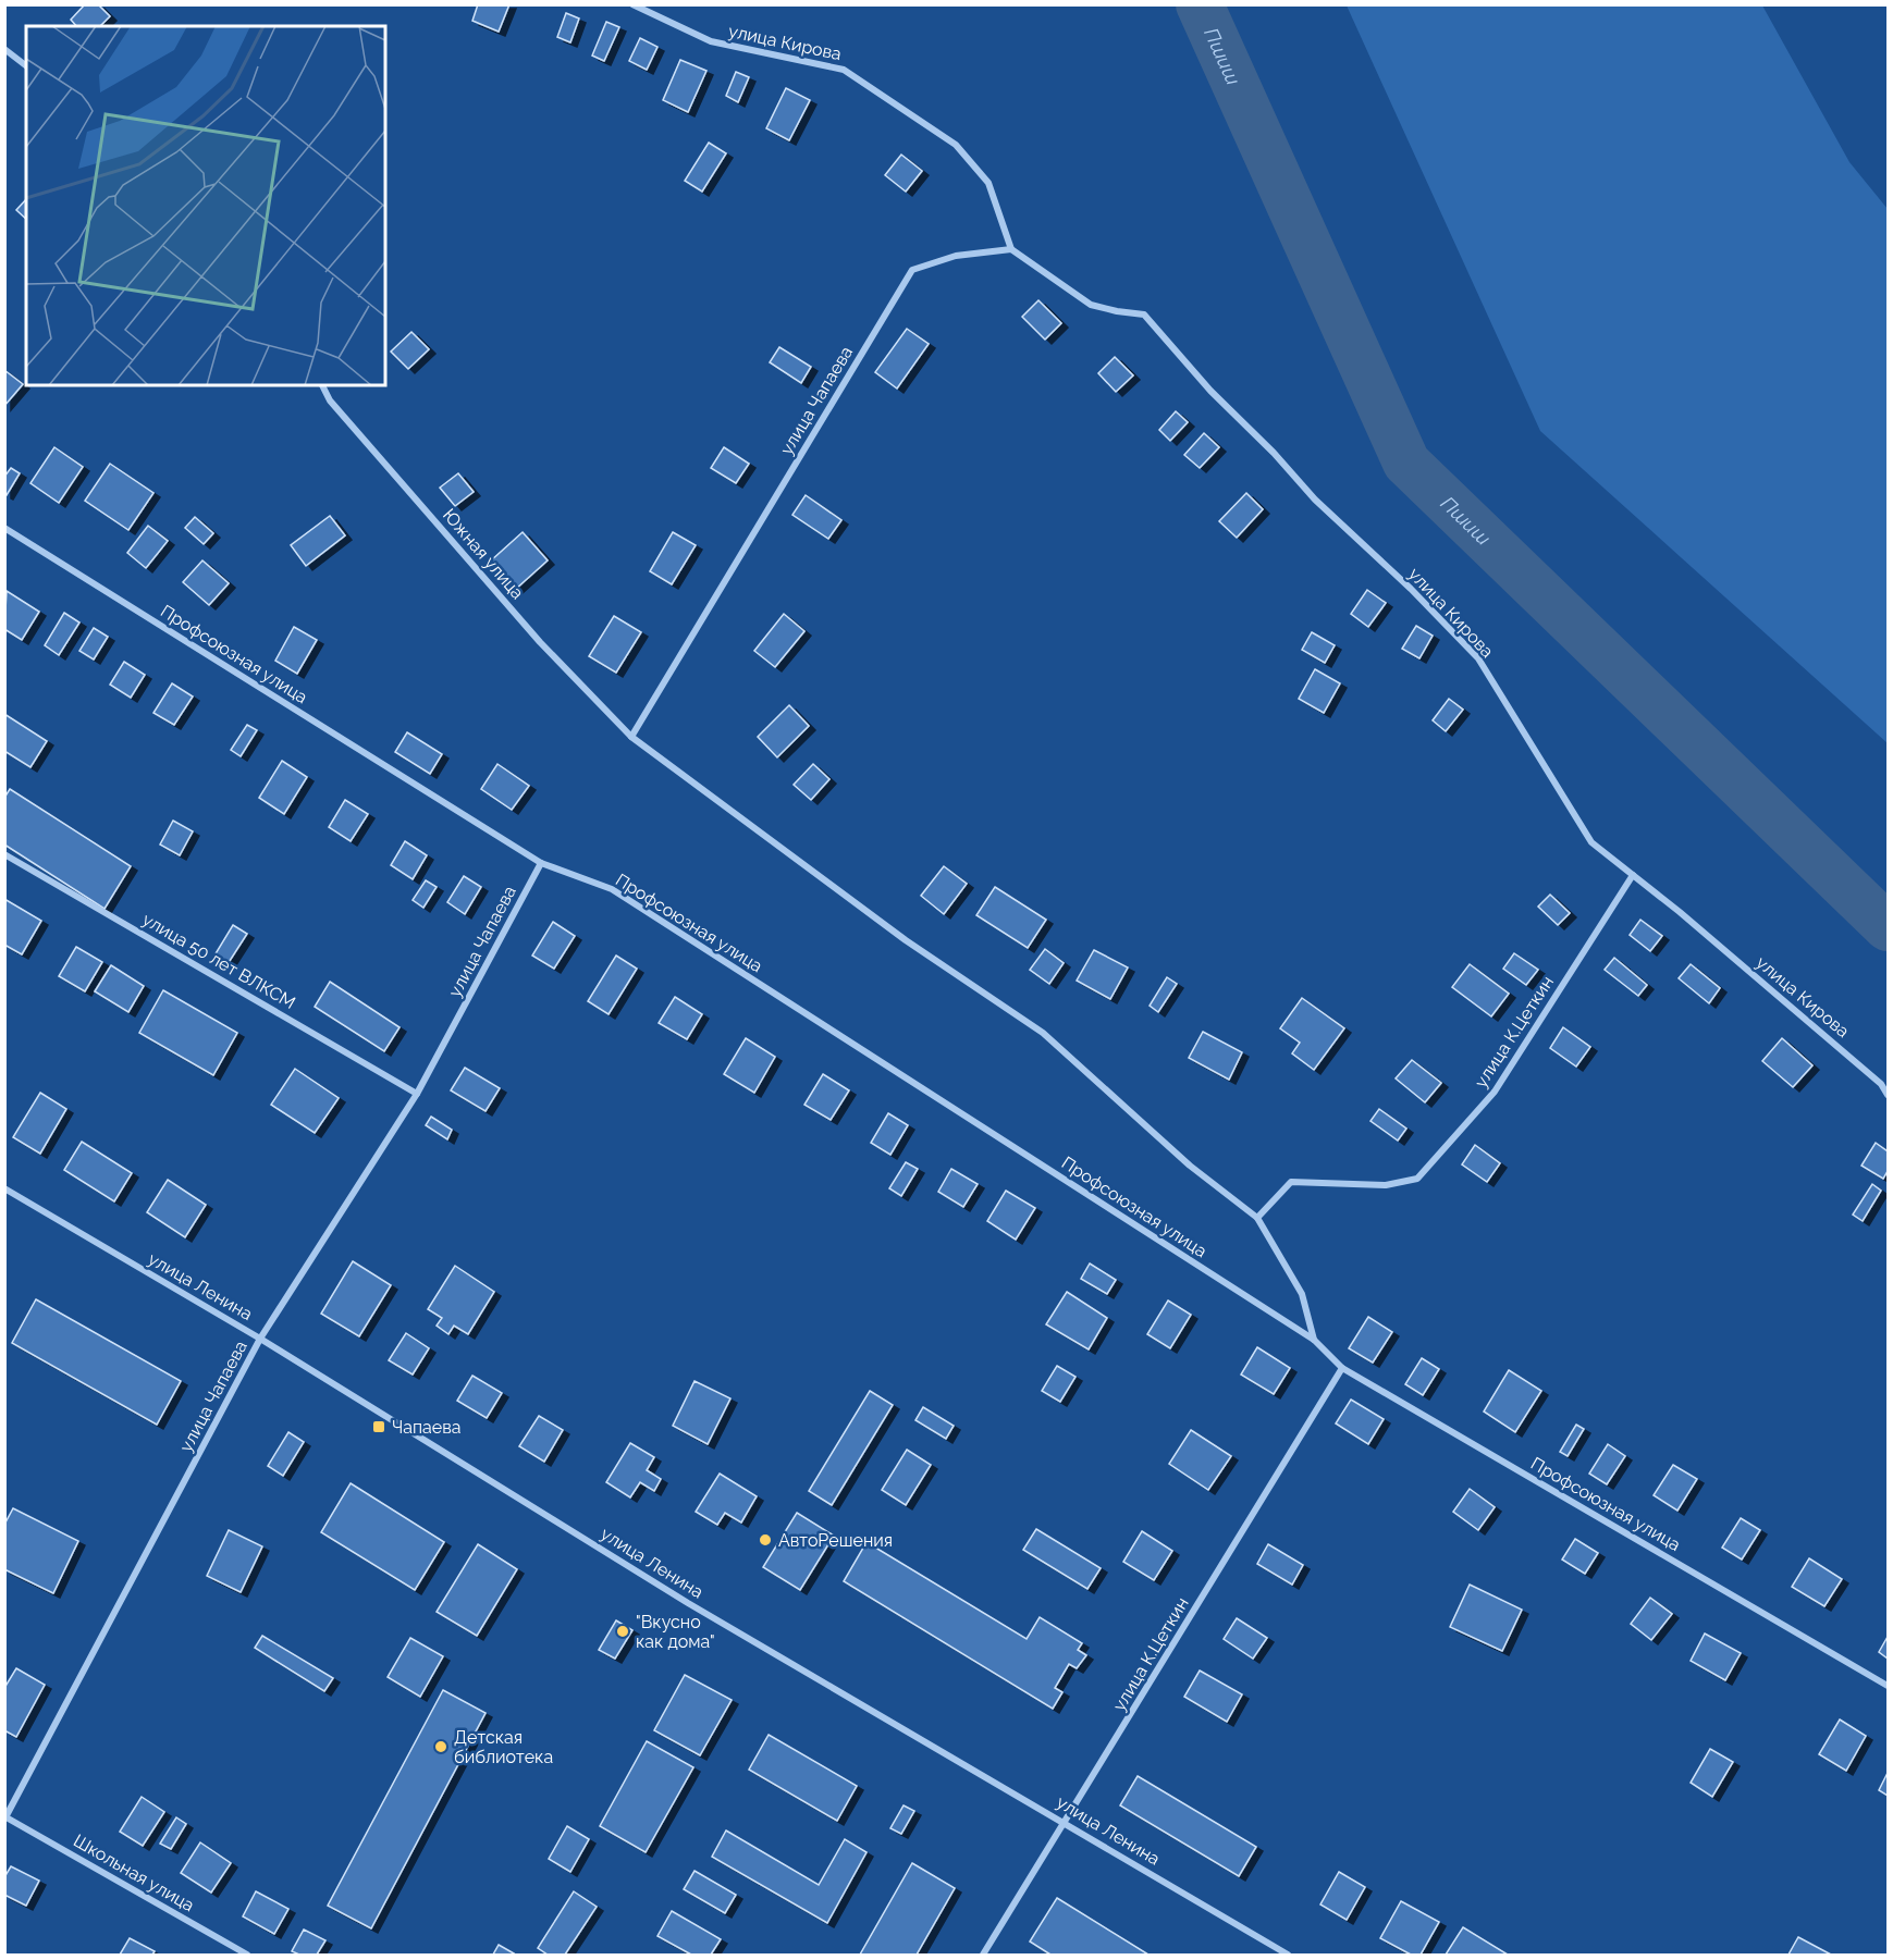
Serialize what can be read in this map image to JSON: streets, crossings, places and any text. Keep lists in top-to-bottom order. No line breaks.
{"streets":{"street":["улица Кирова","улица Чапаева","Южная улица","Профсоюзная улица","улица 50 лет ВЛКСМ","улица К.Цеткин","улица Ленина","Школьная улица"]},"crossings":[["улица Кирова","улица Чапаева"],["улица Кирова","улица К.Цеткин"],["улица Чапаева","Южная улица"],["улица Чапаева","Профсоюзная улица"],["улица Чапаева","улица 50 лет ВЛКСМ"],["улица Чапаева","улица Ленина"],["улица Чапаева","Школьная улица"],["Профсоюзная улица","улица К.Цеткин"],["улица К.Цеткин","улица Ленина"]],"water":["Пшиш"],"places":{"transit":["Чапаева"],"other":["АвтоРешения","\"Вкусно как дома\"","Детская библиотека"]}}
